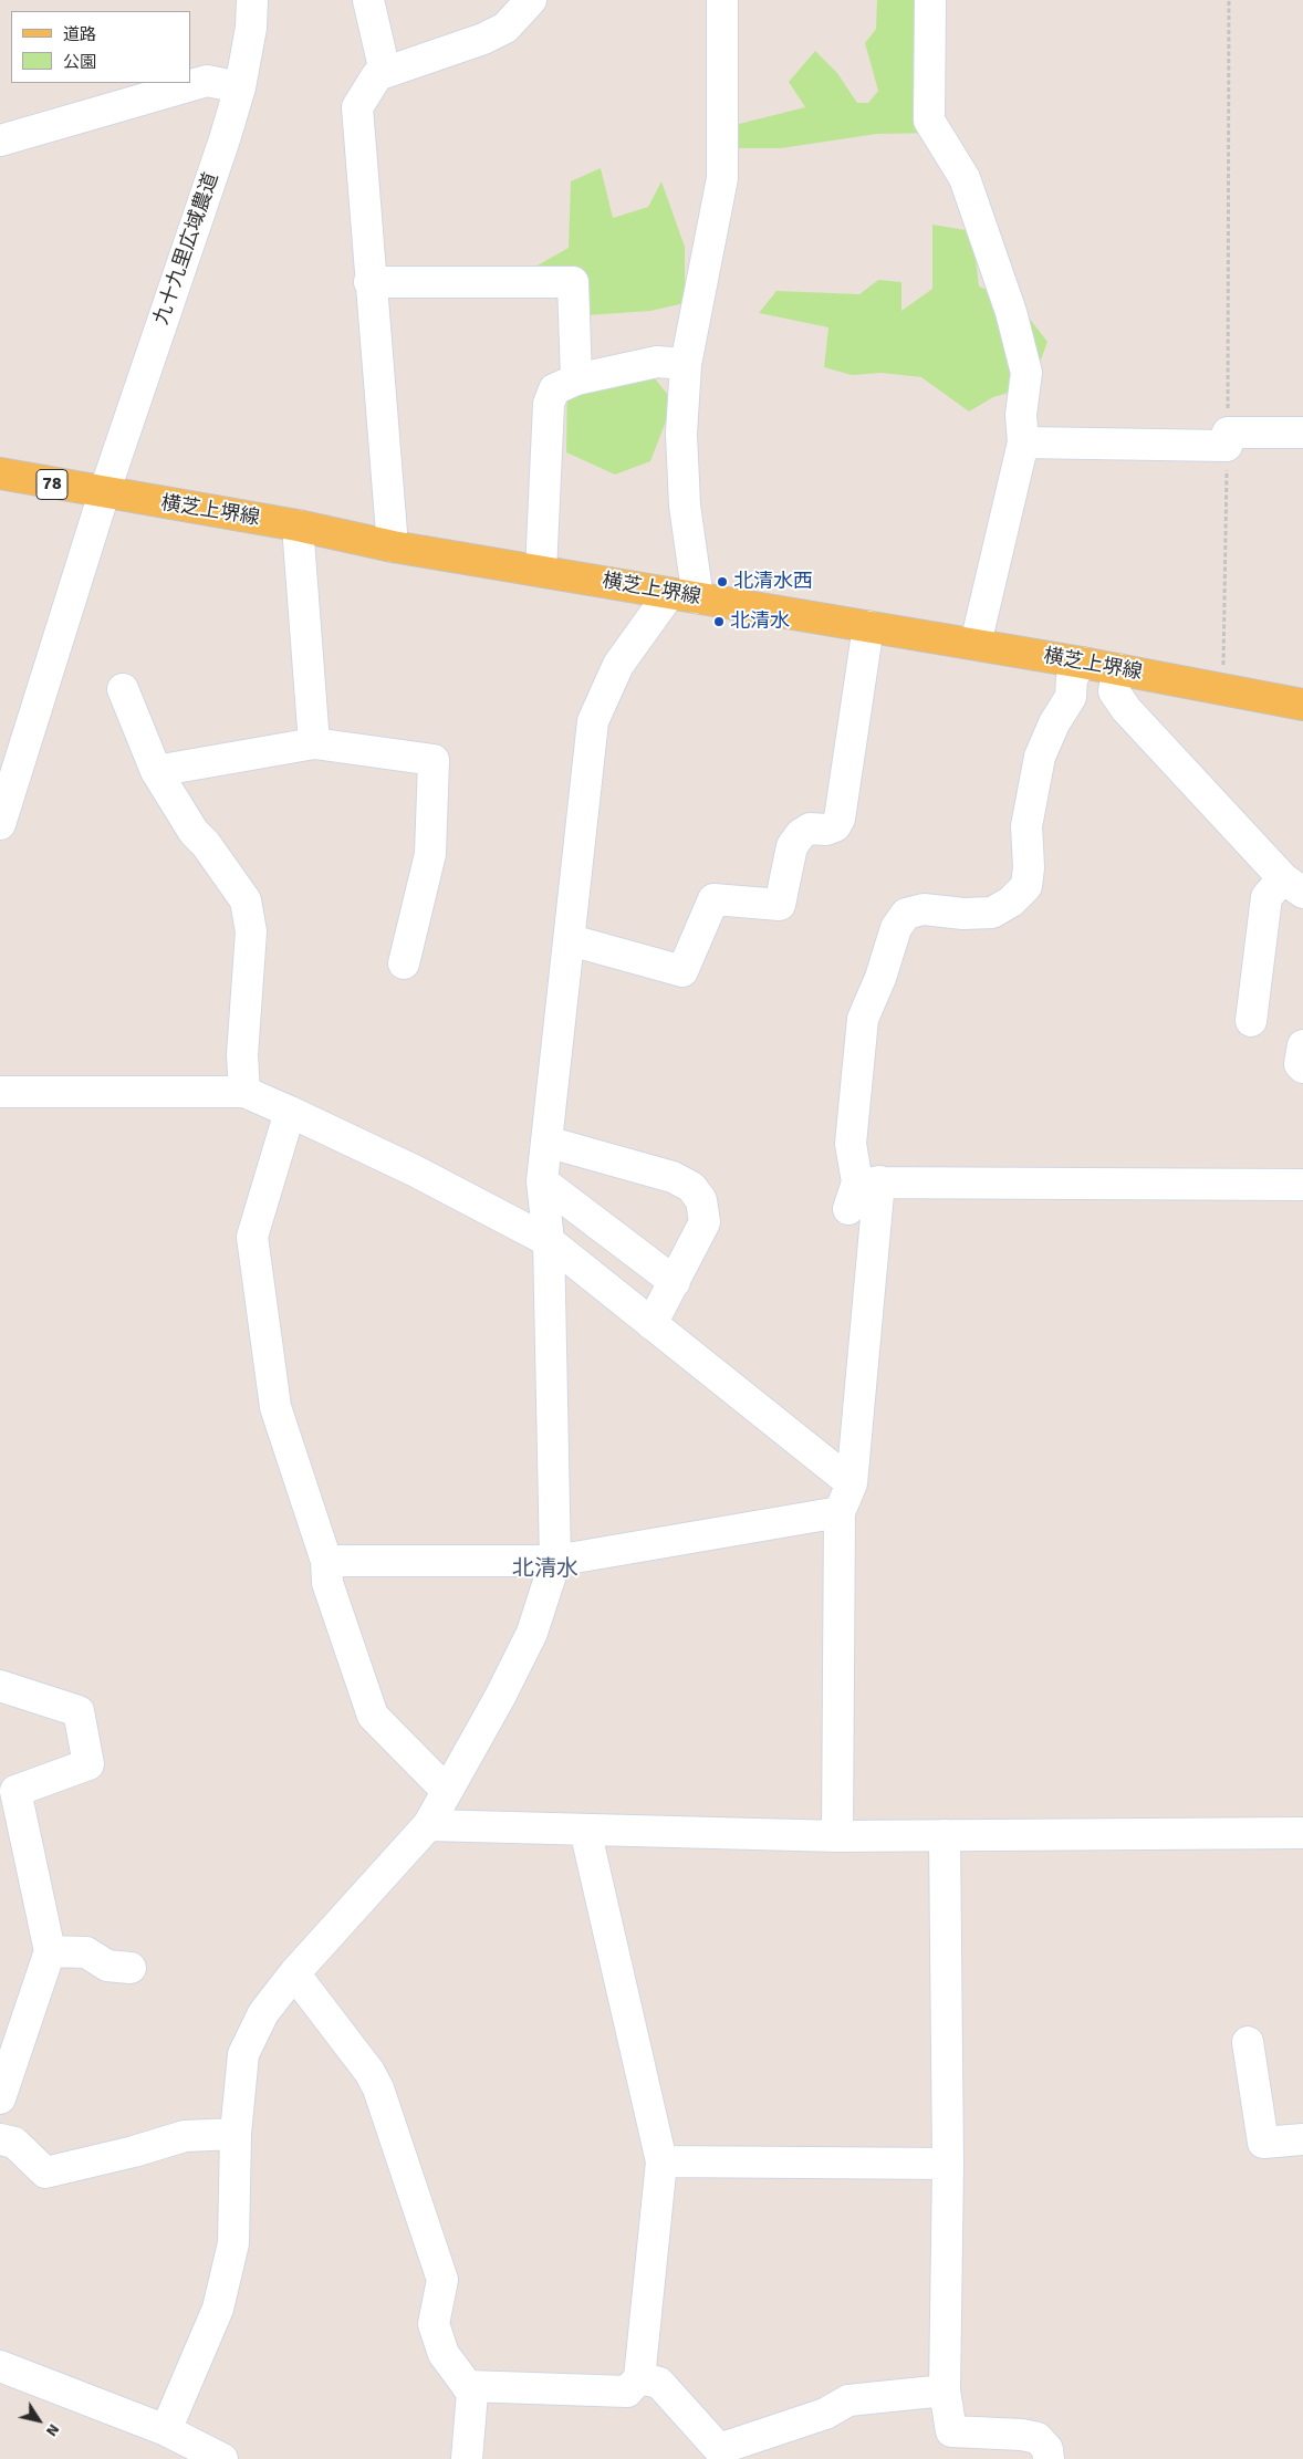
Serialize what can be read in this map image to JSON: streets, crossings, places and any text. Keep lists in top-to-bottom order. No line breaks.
{"streets":{"main road":["78","横芝上堺線"],"street":["九十九里広域農道"]},"crossings":[["九十九里広域農道","横芝上堺線"]],"districts":["北清水"],"places":["北清水西","北清水"],"legend":["道路","公園"],"north":"bottom right"}
